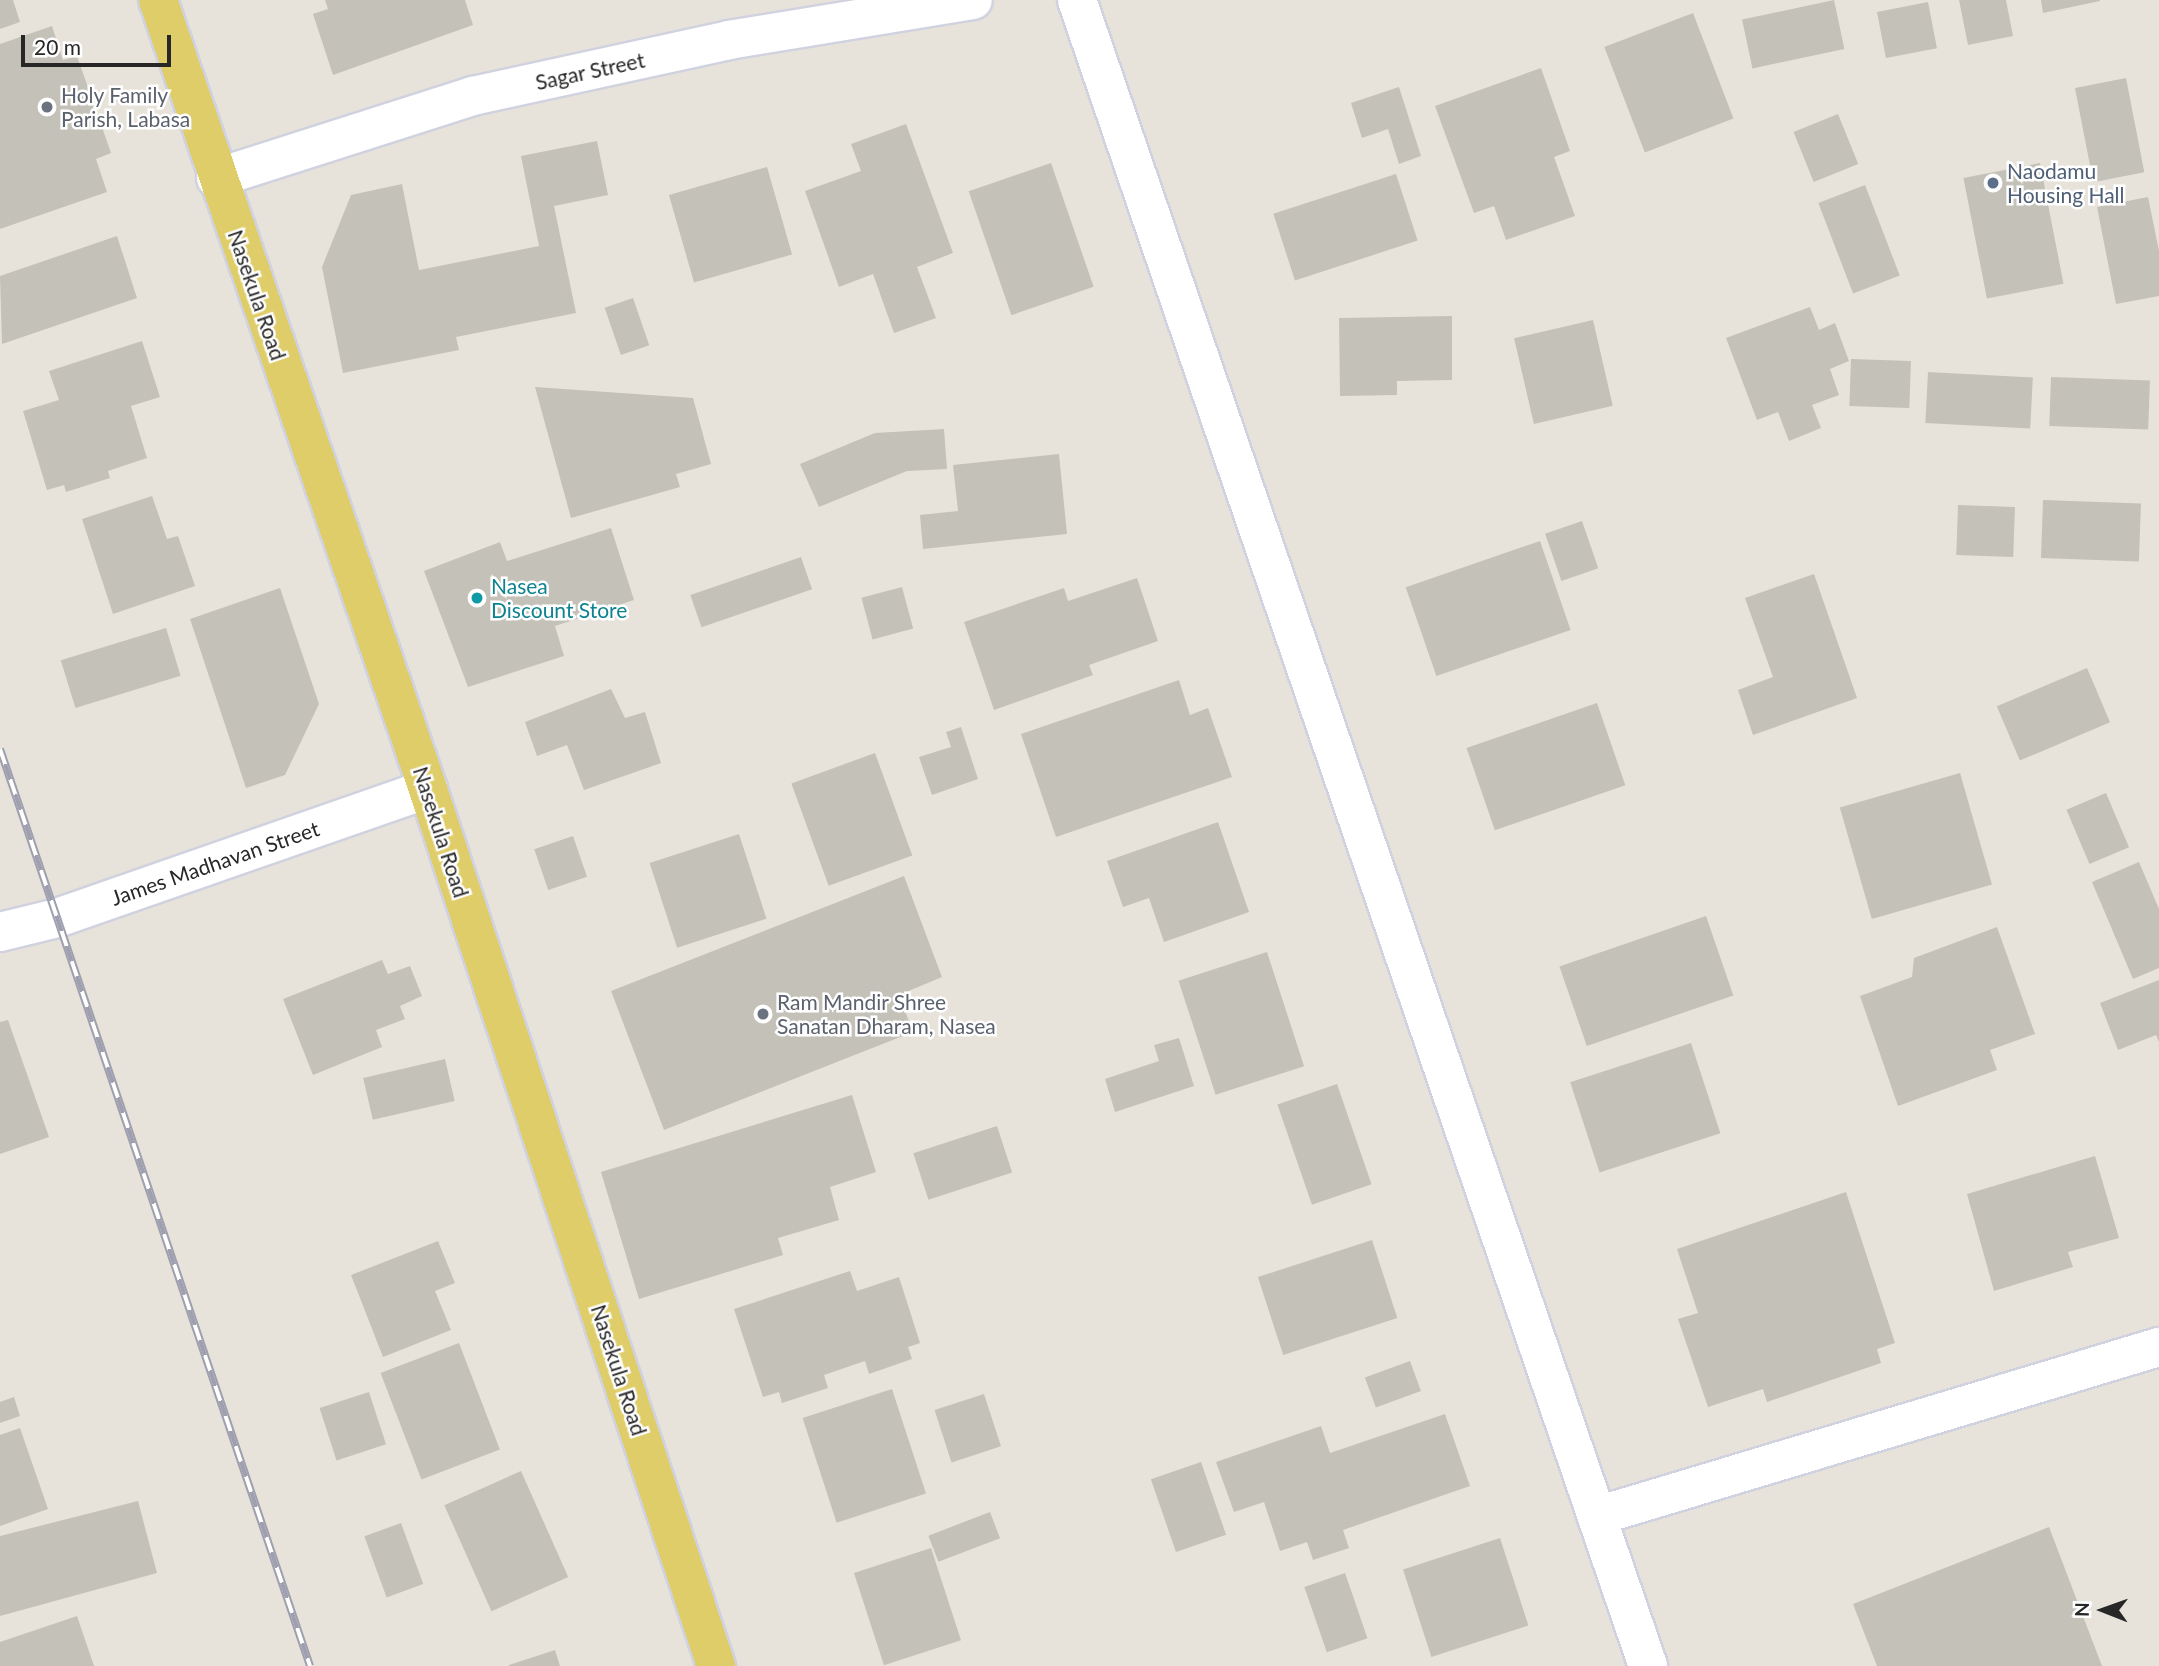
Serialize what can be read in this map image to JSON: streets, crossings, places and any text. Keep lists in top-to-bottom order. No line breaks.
{"streets":{"main road":["Nasekula Road"],"street":["Sagar Street","James Madhavan Street"]},"crossings":[["Sagar Street","Nasekula Road"],["Nasekula Road","James Madhavan Street"]],"places":["Holy Family Parish, Labasa","Naodamu Housing Hall","Nasea Discount Store","Ram Mandir Shree Sanatan Dharam, Nasea"],"scale_bar":"20 m","north":"left"}
